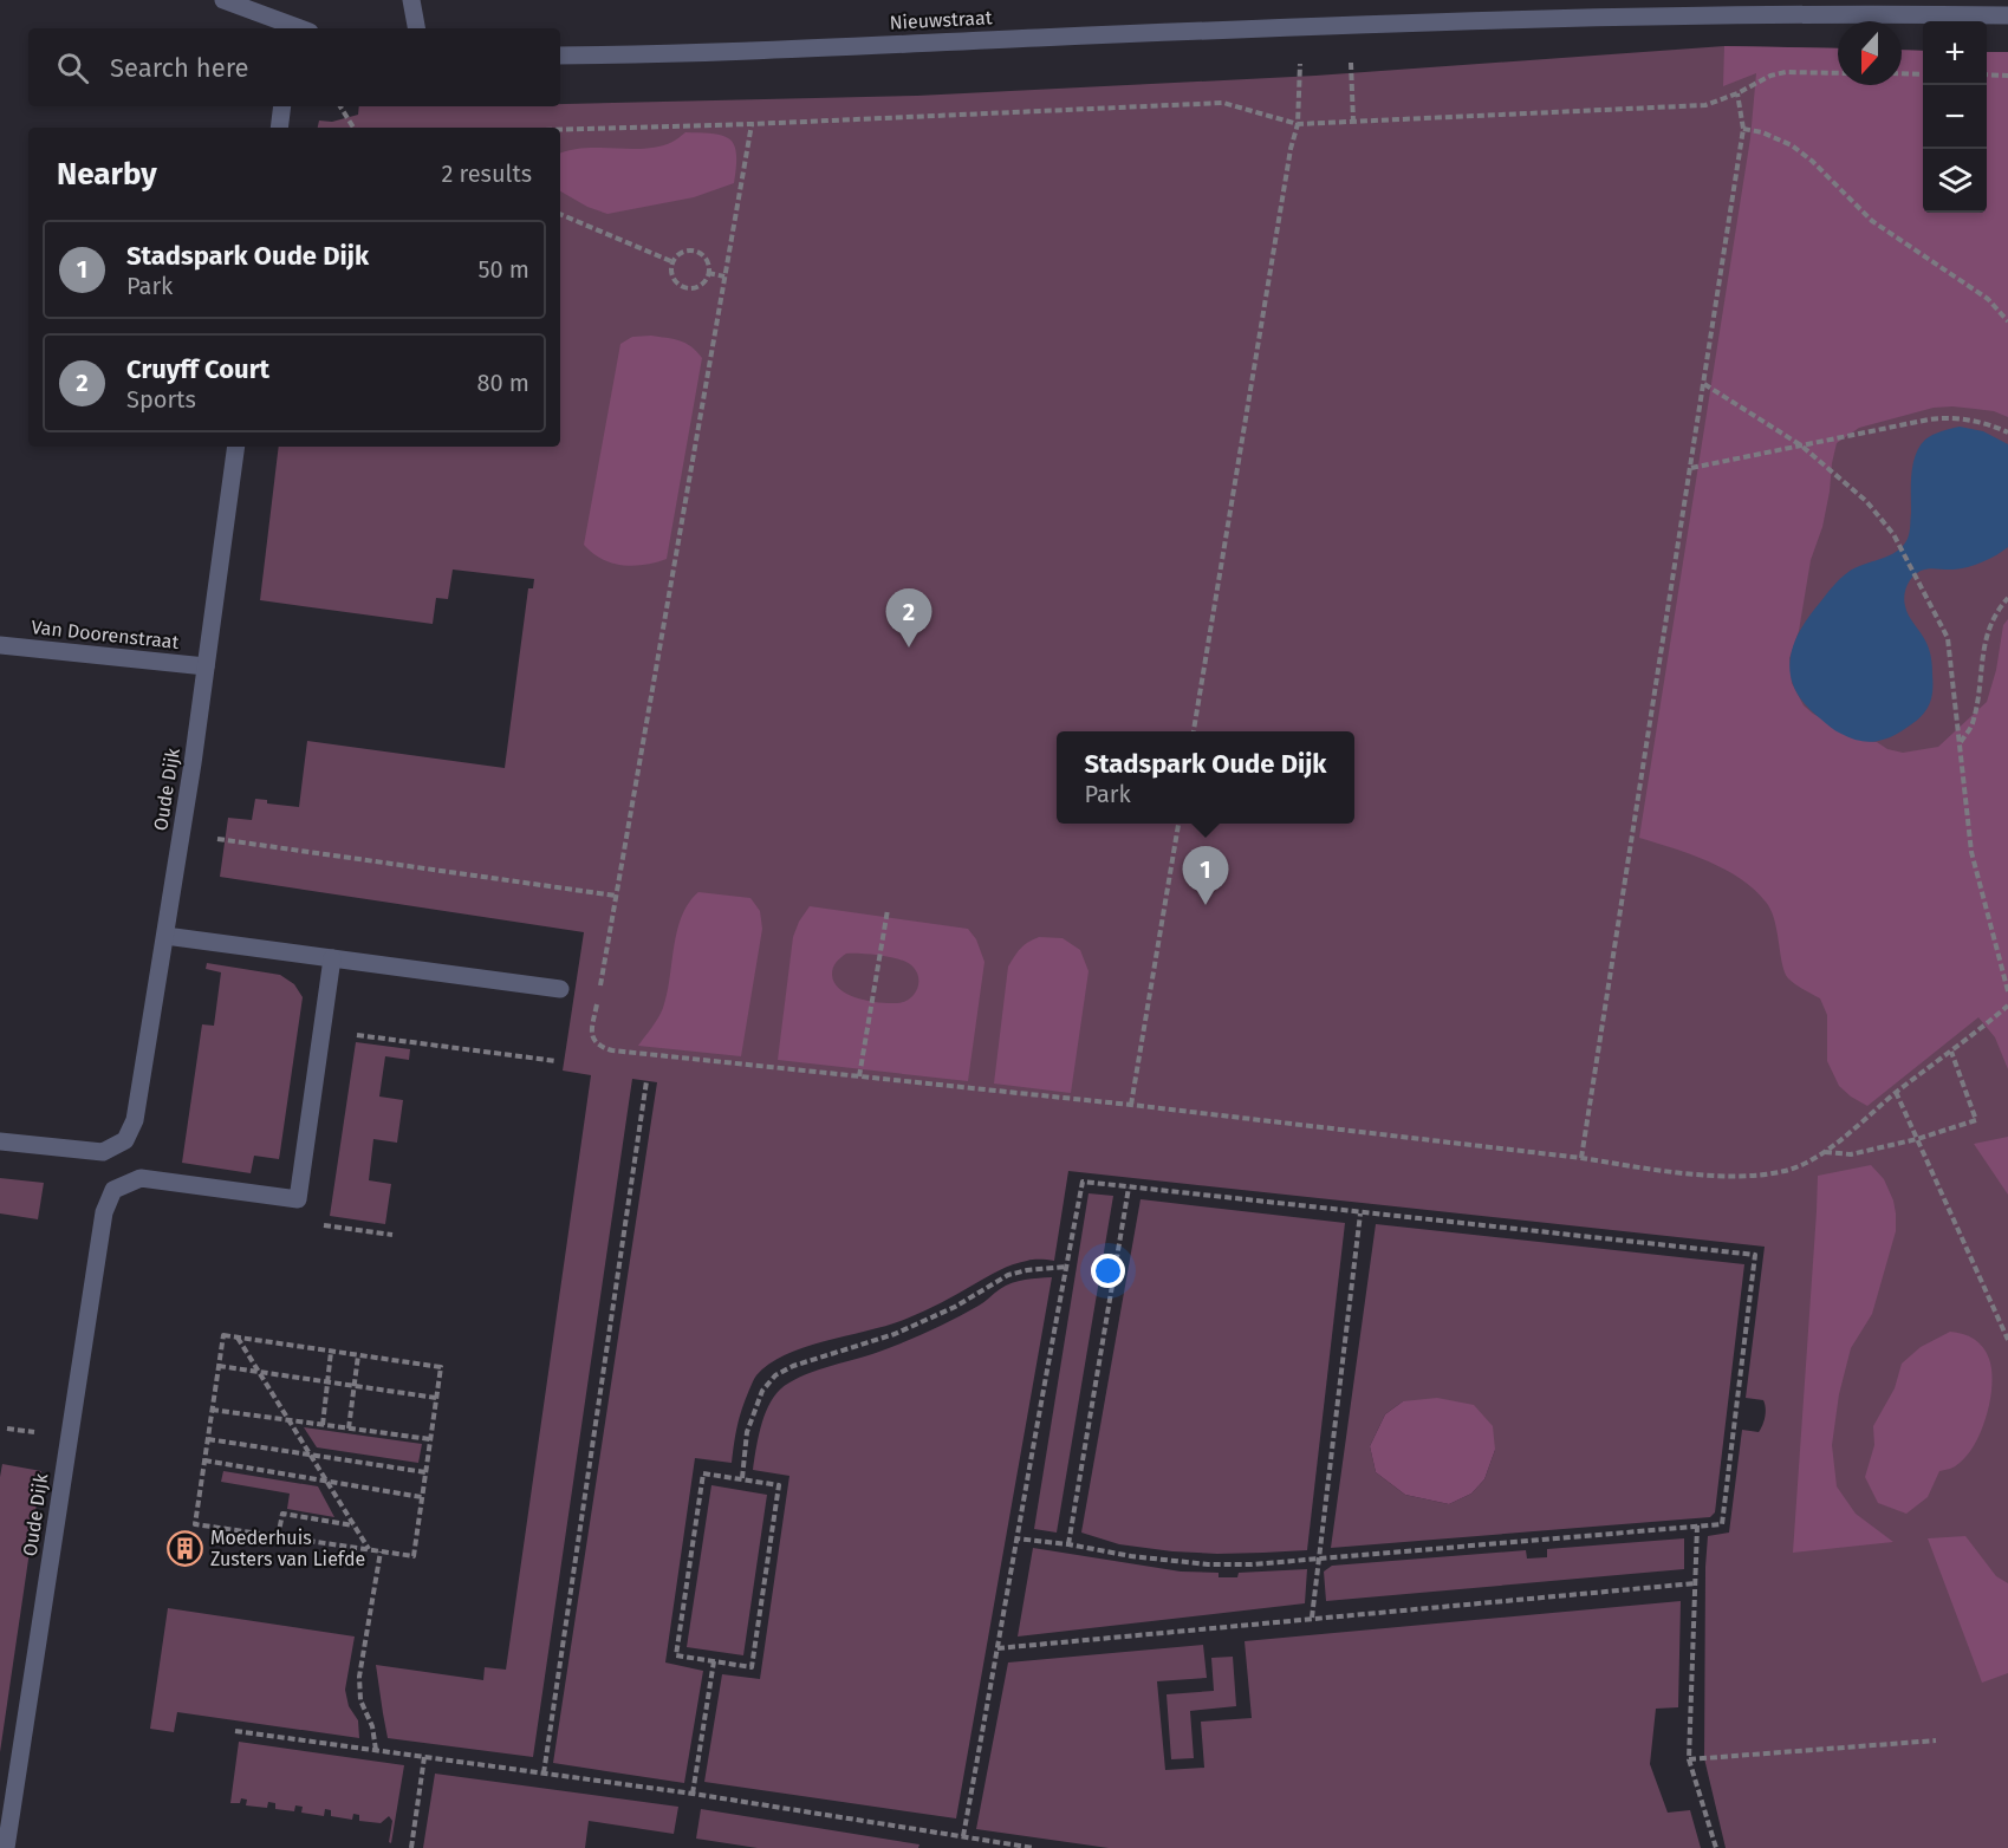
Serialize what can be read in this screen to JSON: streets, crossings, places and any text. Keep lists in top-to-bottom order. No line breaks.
{"streets":{"street":["Nieuwstraat","Van Doorenstraat","Oude Dijk"]},"crossings":[["Van Doorenstraat","Oude Dijk"]],"places":{"building":["Moederhuis Zusters van Liefde"]},"north":"bottom","page":{"map_buttons":["+","−"],"search":"Search here","heading":["Nearby","2 results"],"list":[{"mark":"1","name":"Stadspark Oude Dijk","note":"Park","value":"50 m"},{"mark":"2","name":"Cruyff Court","note":"Sports","value":"80 m"}],"pins":["2","1"],"popup":["Stadspark Oude Dijk","Park"]}}
